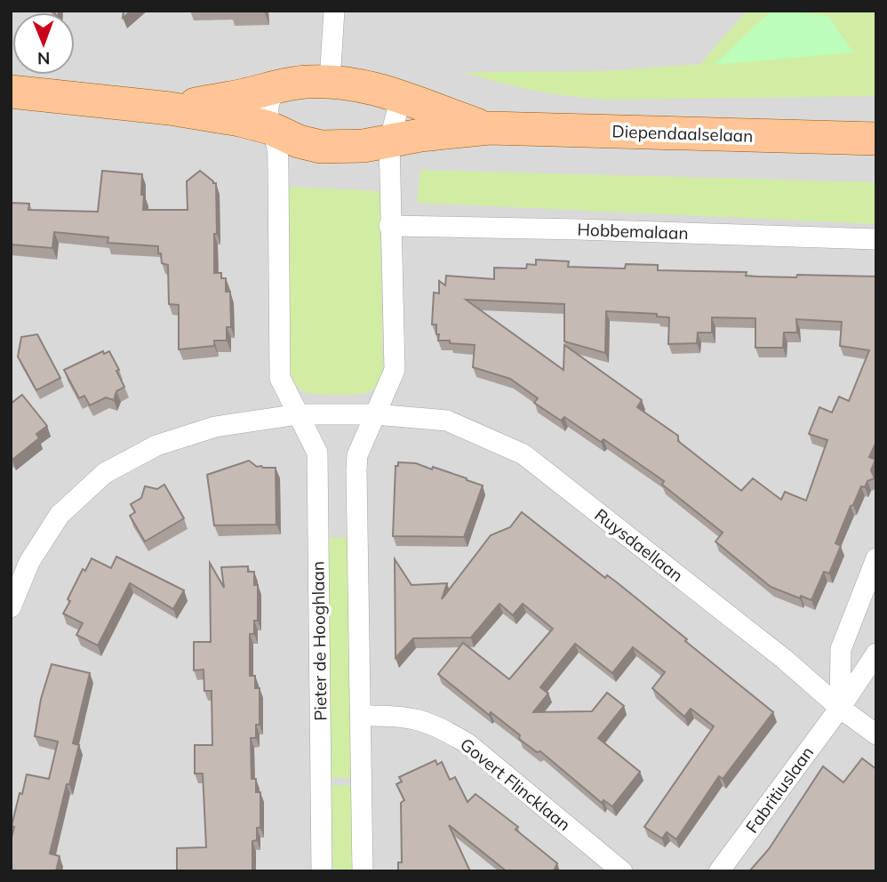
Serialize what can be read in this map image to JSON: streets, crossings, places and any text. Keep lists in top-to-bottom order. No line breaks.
{"streets":{"main road":["Diependaalselaan"],"street":["Hobbemalaan","Ruysdaellaan","Pieter de Hooghlaan","Govert Flincklaan","Fabritiuslaan"]},"crossings":[["Diependaalselaan","Pieter de Hooghlaan"],["Ruysdaellaan","Fabritiuslaan"]],"north":"bottom"}
